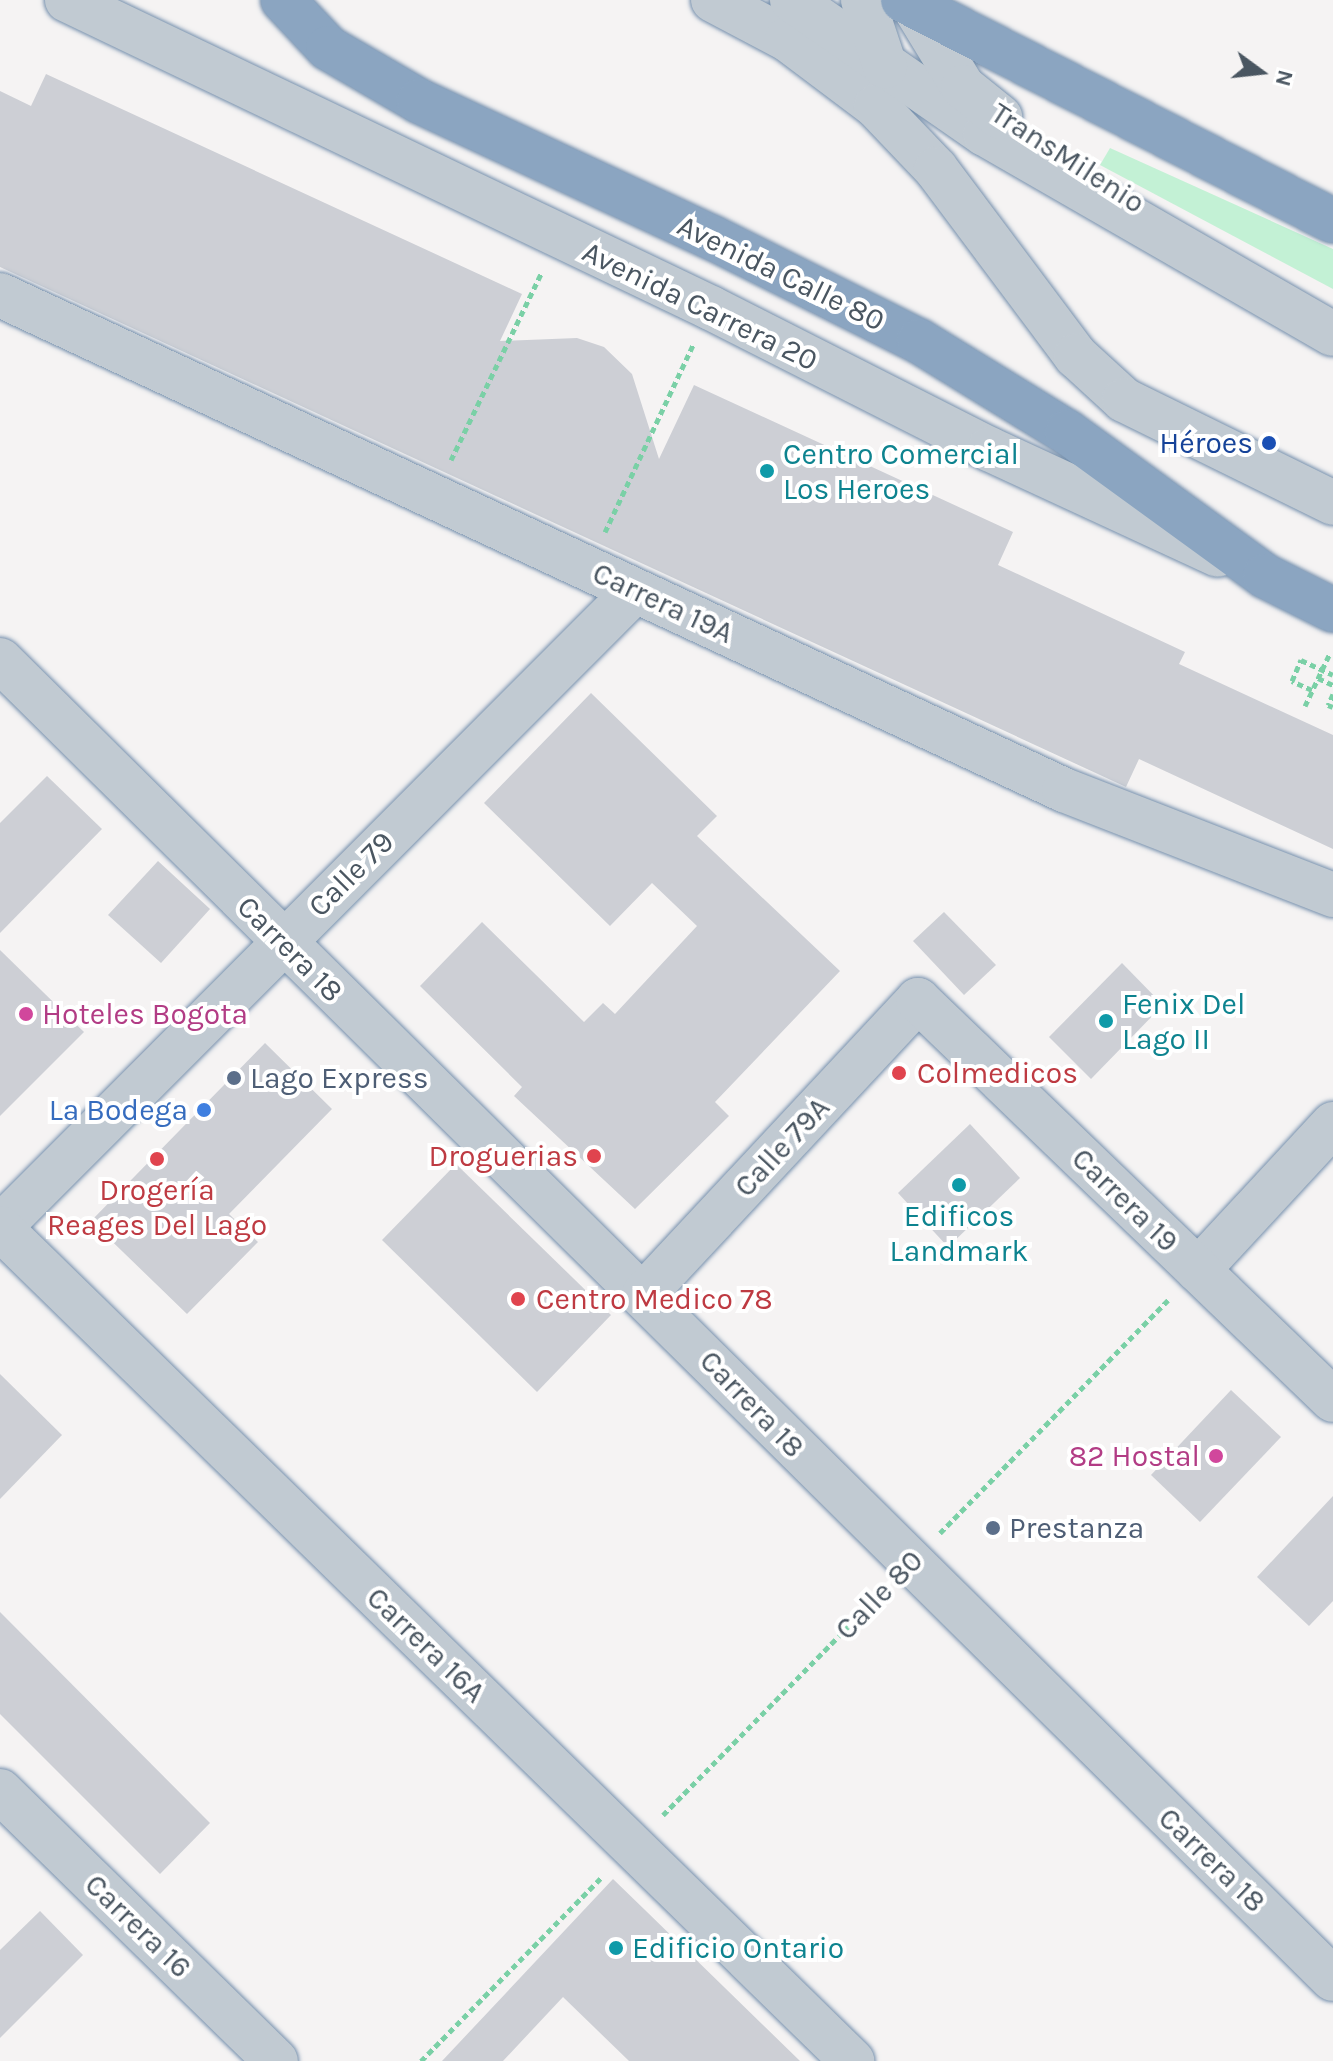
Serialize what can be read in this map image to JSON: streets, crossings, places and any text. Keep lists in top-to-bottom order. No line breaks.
{"streets":{"highway":["Avenida Calle 80","Avenida Carrera 20"],"street":["TransMilenio","Carrera 19A","Calle 79","Carrera 18","Calle 79A","Carrera 19","Carrera 16A","Carrera 16"],"path":["Calle 80"]},"crossings":[["Avenida Calle 80","Avenida Carrera 20"],["Carrera 19A","Calle 79"],["Calle 79","Carrera 18"],["Calle 79","Carrera 16A"],["Carrera 18","Calle 79A"],["Carrera 18","Calle 80"],["Calle 79A","Carrera 19"],["Carrera 19","Calle 80"],["Calle 80","Carrera 16A"]],"places":["Héroes","Centro Comercial Los Heroes","Hoteles Bogota","Fenix Del Lago II","Colmedicos","Lago Express","La Bodega","Droguerias","Drogería Reages Del Lago","Edificos Landmark","Centro Medico 78","82 Hostal","Prestanza","Edificio Ontario"],"north":"right"}
